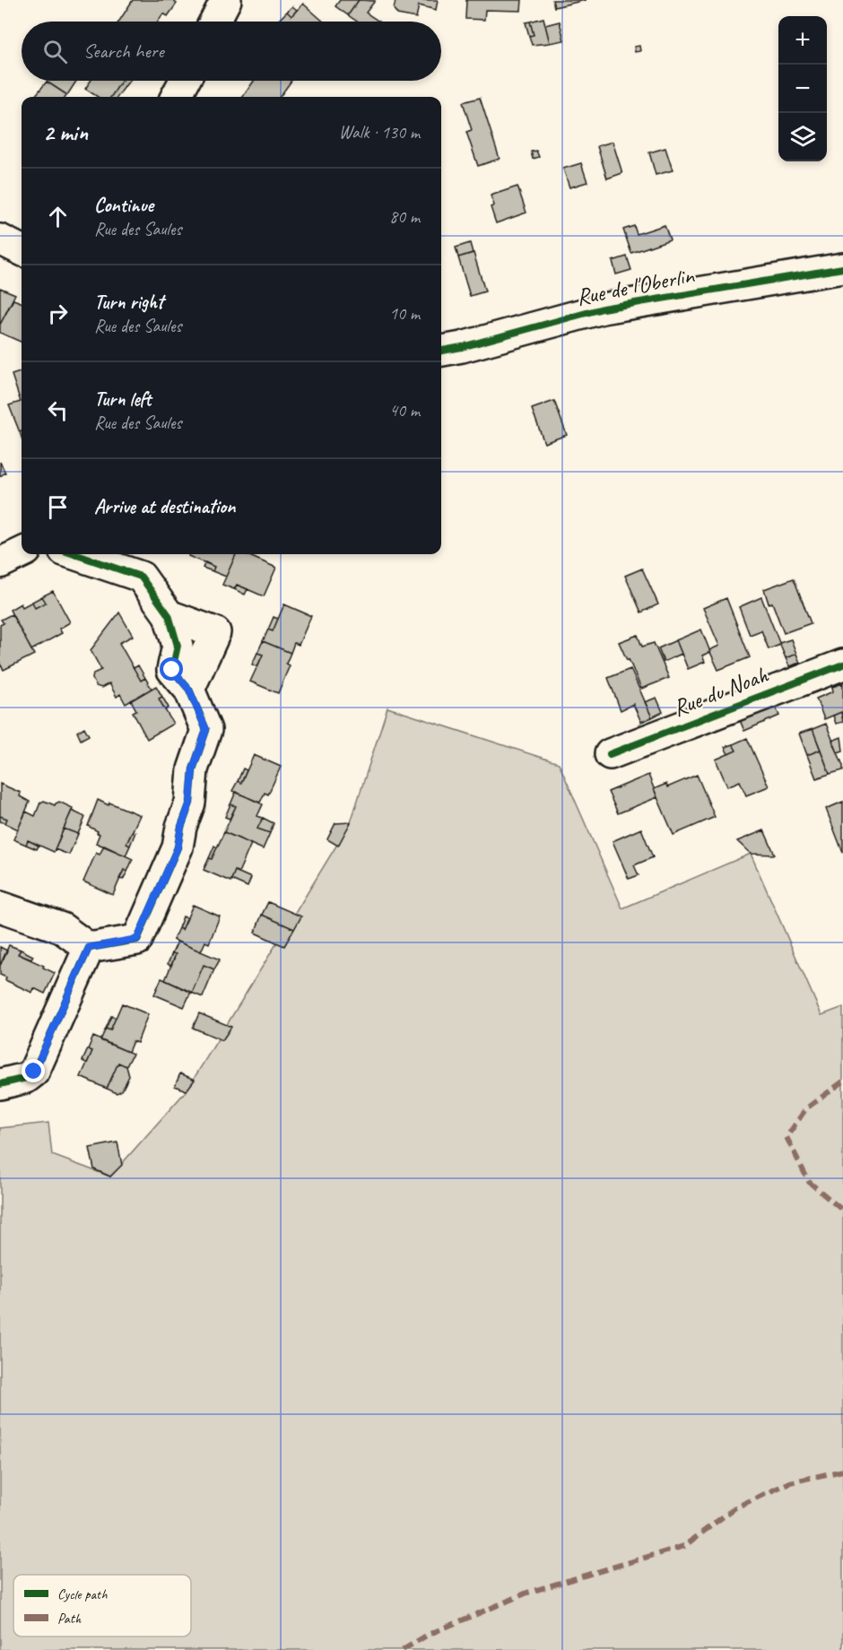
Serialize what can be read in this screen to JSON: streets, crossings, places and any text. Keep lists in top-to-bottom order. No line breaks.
{"streets":{"street":["Rue de l'Oberlin","Rue du Noah"]},"legend":["Cycle path","Path"],"page":{"map_buttons":["+","−"],"search":"Search here","heading":["2 min","Walk · 130 m"],"list":[["Continue","Rue des Saules","80 m"],["Turn right","Rue des Saules","10 m"],["Turn left","Rue des Saules","40 m"],"Arrive at destination"]}}
